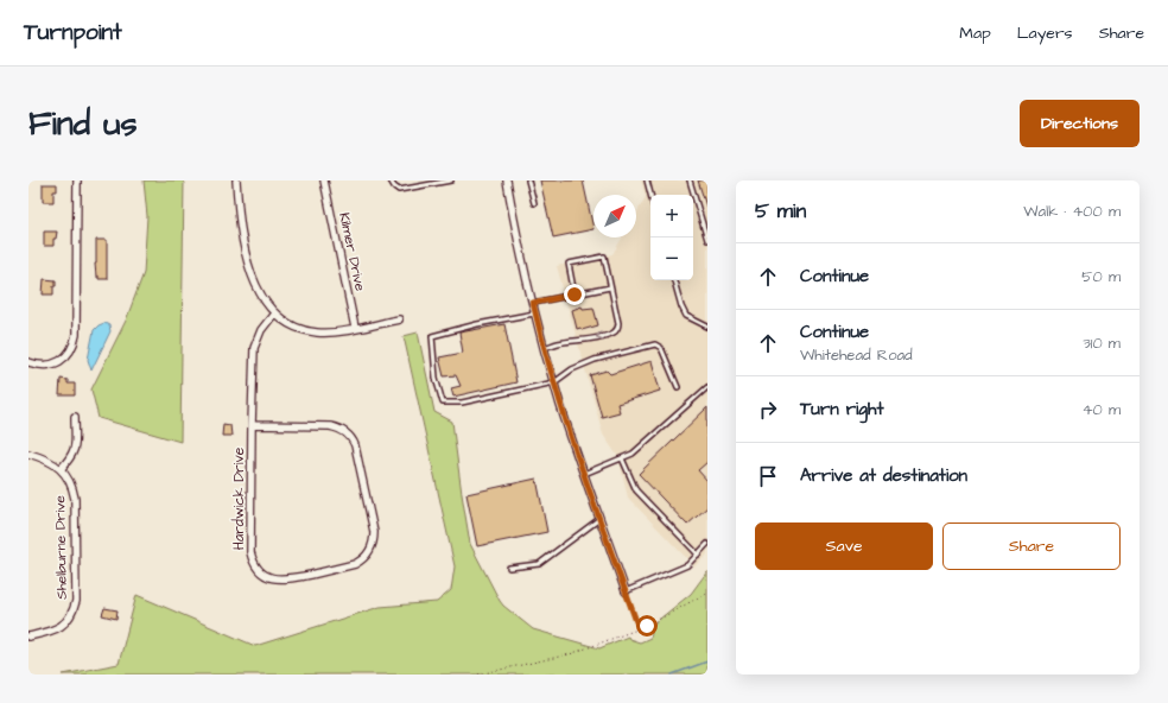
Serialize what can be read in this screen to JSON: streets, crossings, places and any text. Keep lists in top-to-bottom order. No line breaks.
{"streets":{"street":["Kilmer Drive","Hardwick Drive","Shelburne Drive"]},"north":"top right","page":{"header":"Turnpoint","nav":["Map","Layers","Share"],"buttons":["Directions",["Save","Share"]],"title":"Find us","heading":["5 min","Walk · 400 m"],"map_buttons":["+","−"],"list":[["Continue","50 m"],["Continue","Whitehead Road","310 m"],["Turn right","40 m"],"Arrive at destination"]}}
